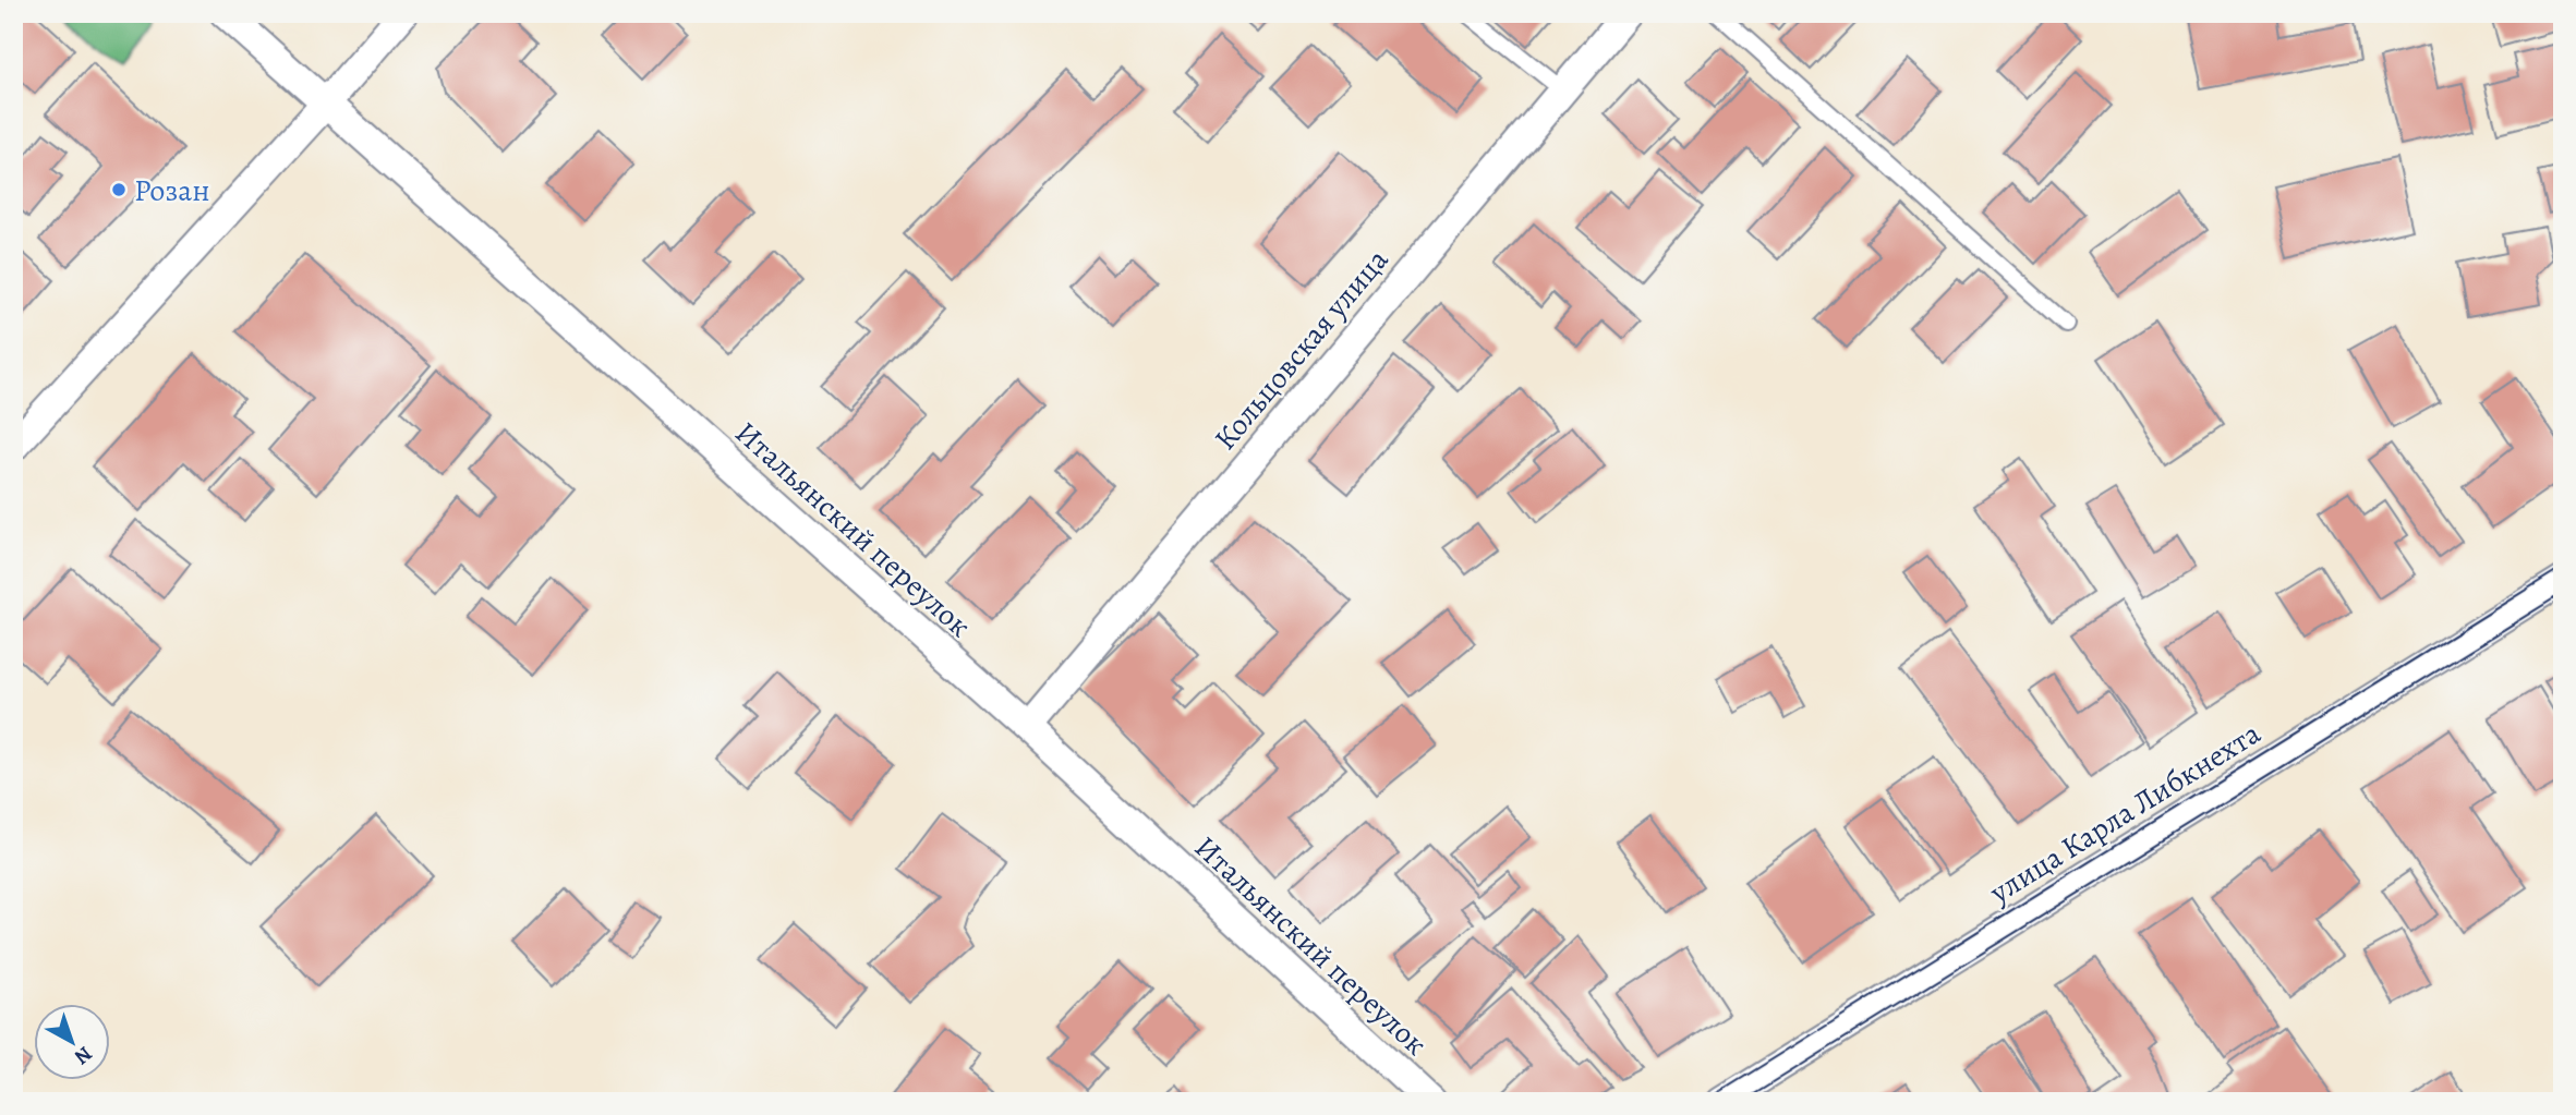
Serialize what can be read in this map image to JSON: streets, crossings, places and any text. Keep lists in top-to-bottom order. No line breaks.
{"streets":{"street":["Кольцовская улица","Итальянский переулок","улица Карла Либкнехта"]},"crossings":[["Кольцовская улица","Итальянский переулок"]],"places":["Розан"],"north":"bottom right"}
